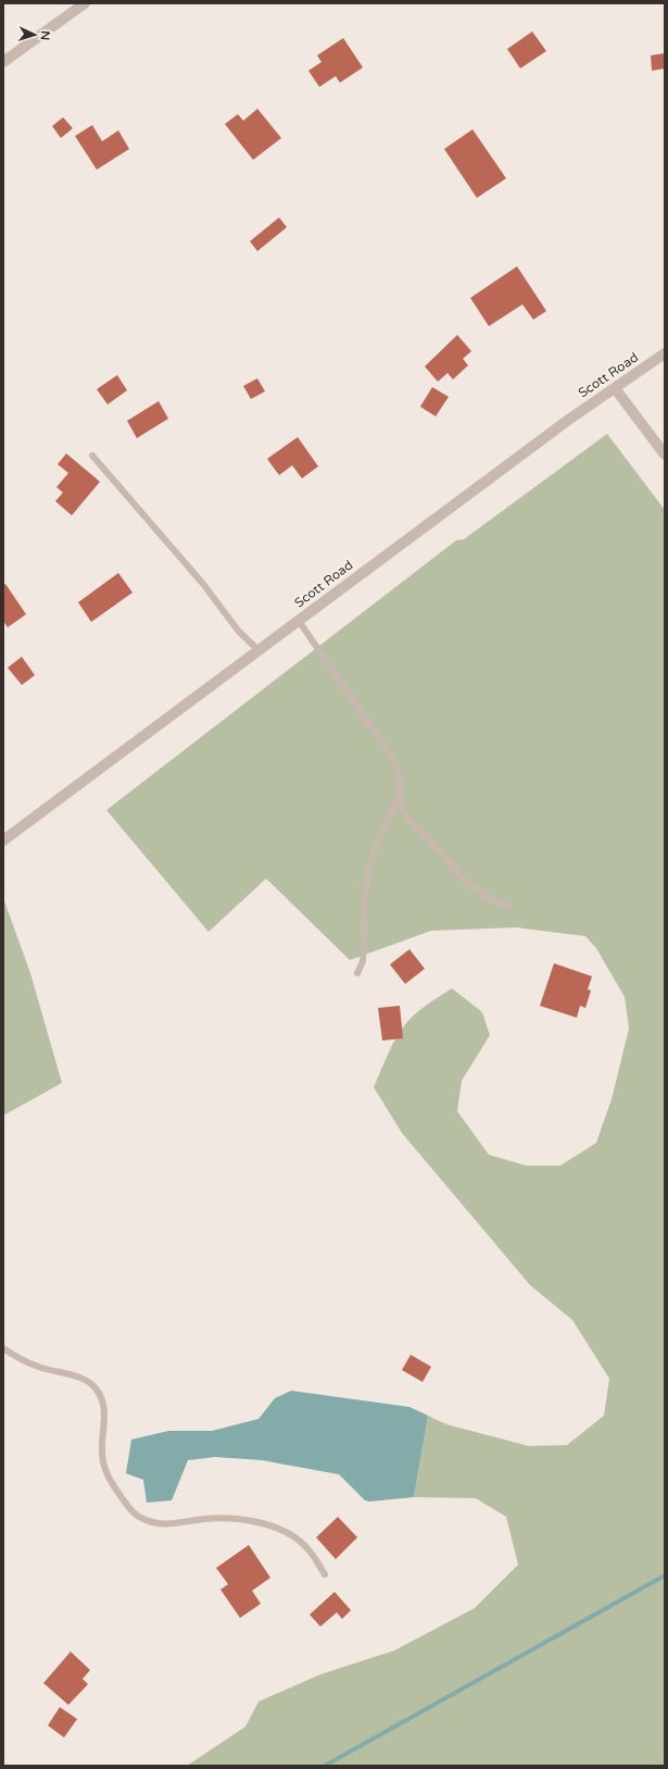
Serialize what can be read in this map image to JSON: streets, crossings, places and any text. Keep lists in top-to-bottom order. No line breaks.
{"streets":{"street":["Scott Road"]},"north":"right"}
